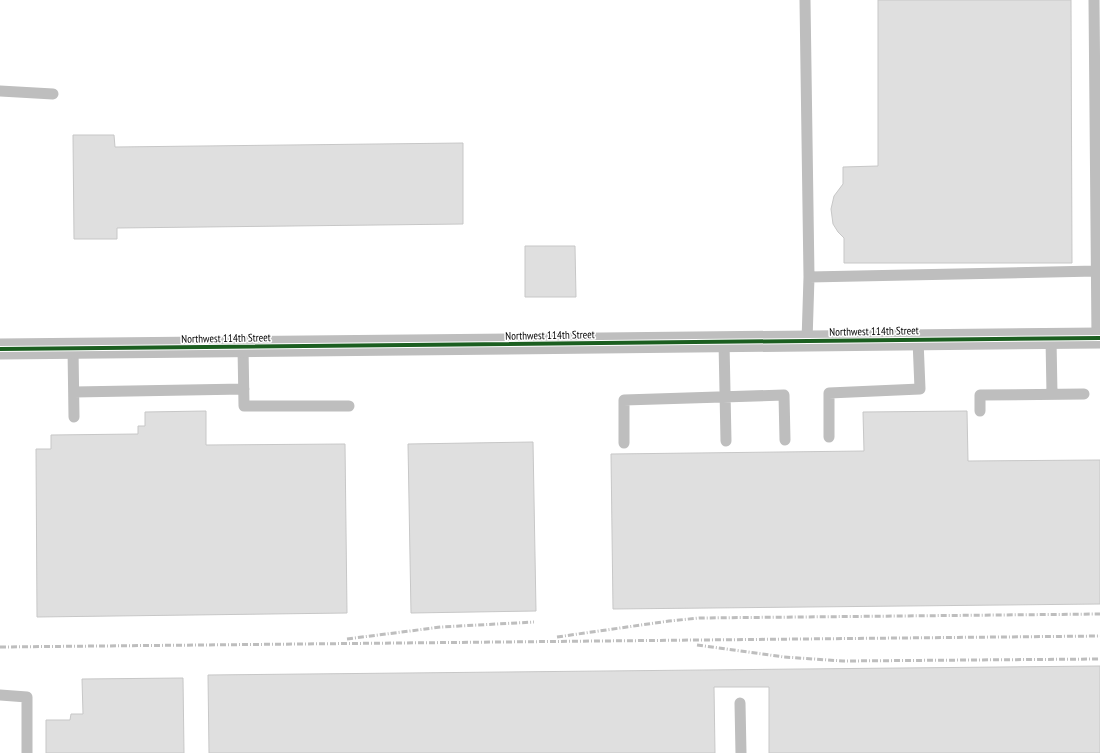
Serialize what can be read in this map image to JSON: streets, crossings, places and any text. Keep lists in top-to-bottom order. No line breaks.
{"streets":{"street":["Northwest 114th Street"]}}
